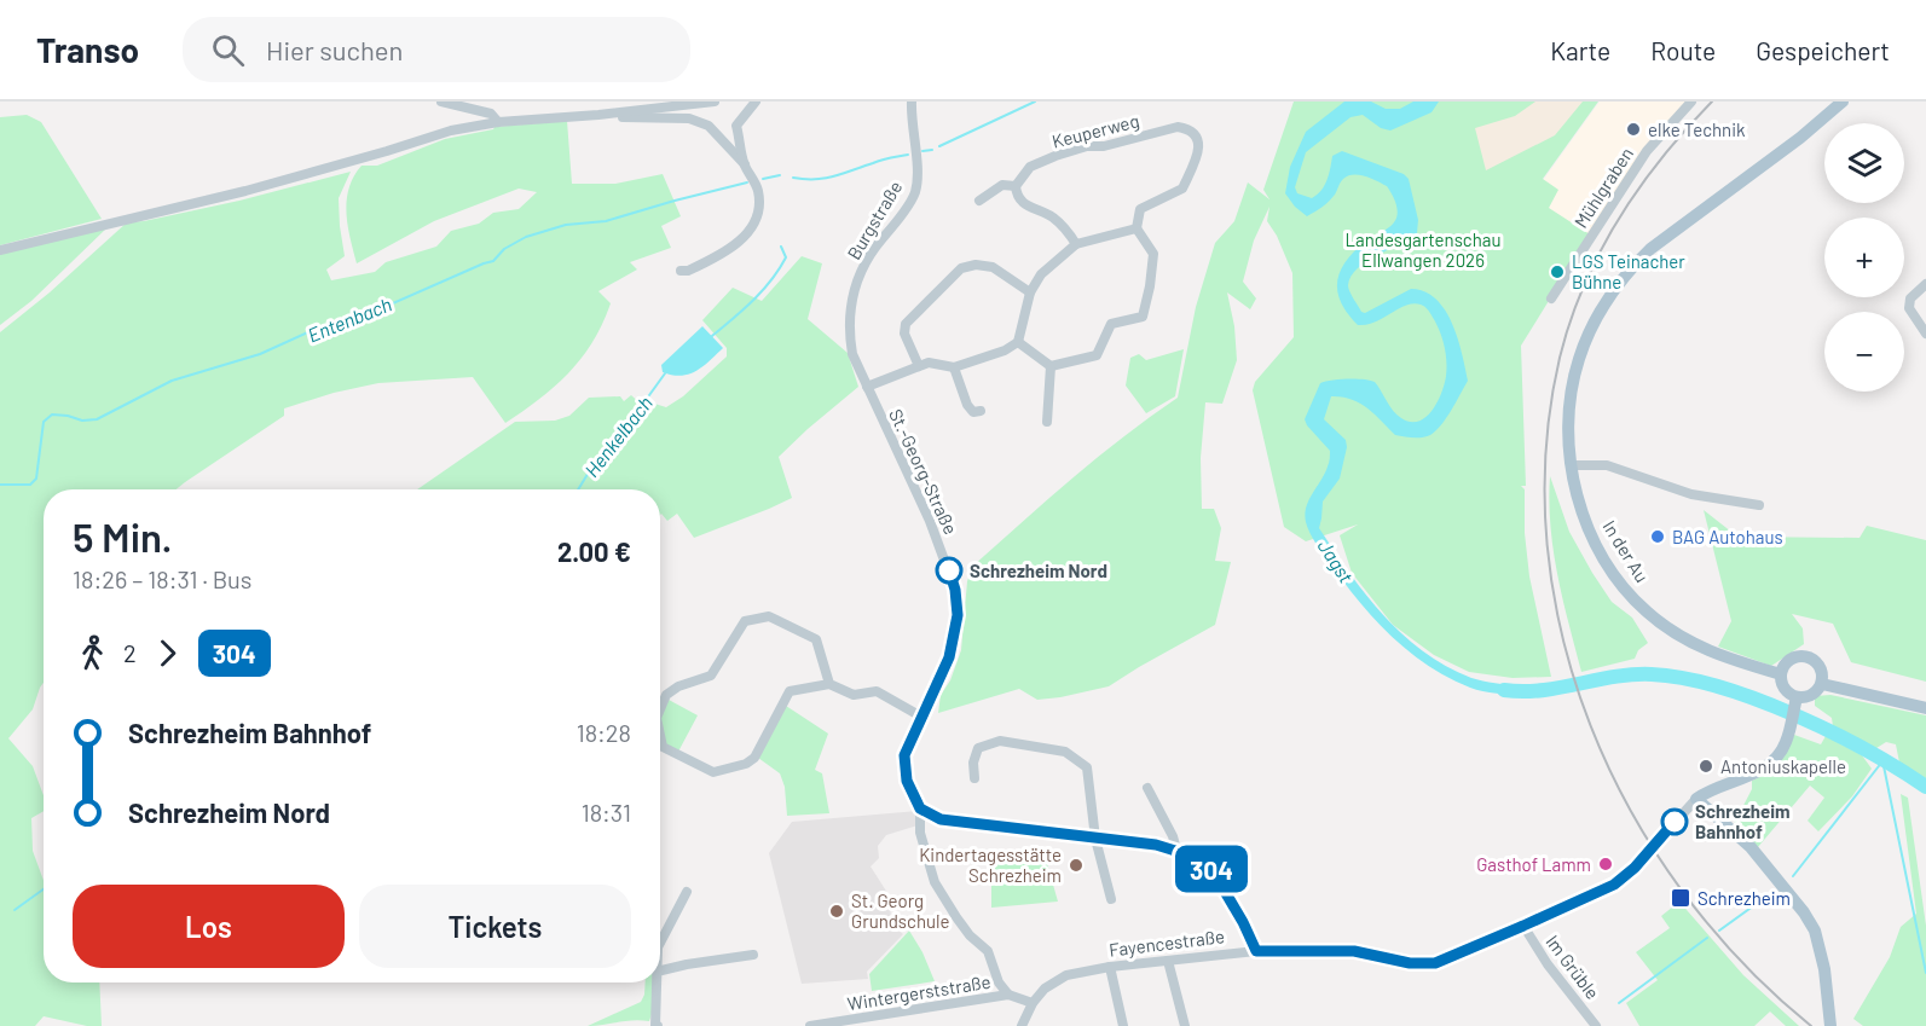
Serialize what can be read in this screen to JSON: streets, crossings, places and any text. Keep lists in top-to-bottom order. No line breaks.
{"streets":{"main road":["In der Au","Fayencestraße"],"street":["Keuperweg","Mühlgraben","Burgstraße","St.-Georg-Straße","Im Grüble","Wintergerststraße"]},"crossings":[["Burgstraße","St.-Georg-Straße"],["St.-Georg-Straße","Wintergerststraße"],["In der Au","Fayencestraße"],["Fayencestraße","Im Grüble"],["Fayencestraße","Wintergerststraße"]],"water":["Entenbach","Henkelbach","Jagst"],"parks":["Landesgartenschau Ellwangen 2026"],"places":{"other":["elke Technik","LGS Teinacher Bühne","BAG Autohaus","Schrezheim Nord","Antoniuskapelle","Schrezheim Bahnhof","Gasthof Lamm","Kindertagesstätte Schrezheim","St. Georg Grundschule"],"transit":["Schrezheim"]},"lines":["bus line 304"],"page":{"header":"Transo","search":"Hier suchen","nav":["Karte","Route","Gespeichert"],"on_map":"304","map_buttons":["+","−"],"heading":["5 Min.","18:26 – 18:31 · Bus","2.00 €"],"legs":["2","304"],"list":[{"name":"Schrezheim Bahnhof","value":"18:28"},{"name":"Schrezheim Nord","value":"18:31"}],"buttons":["Los","Tickets"]}}
